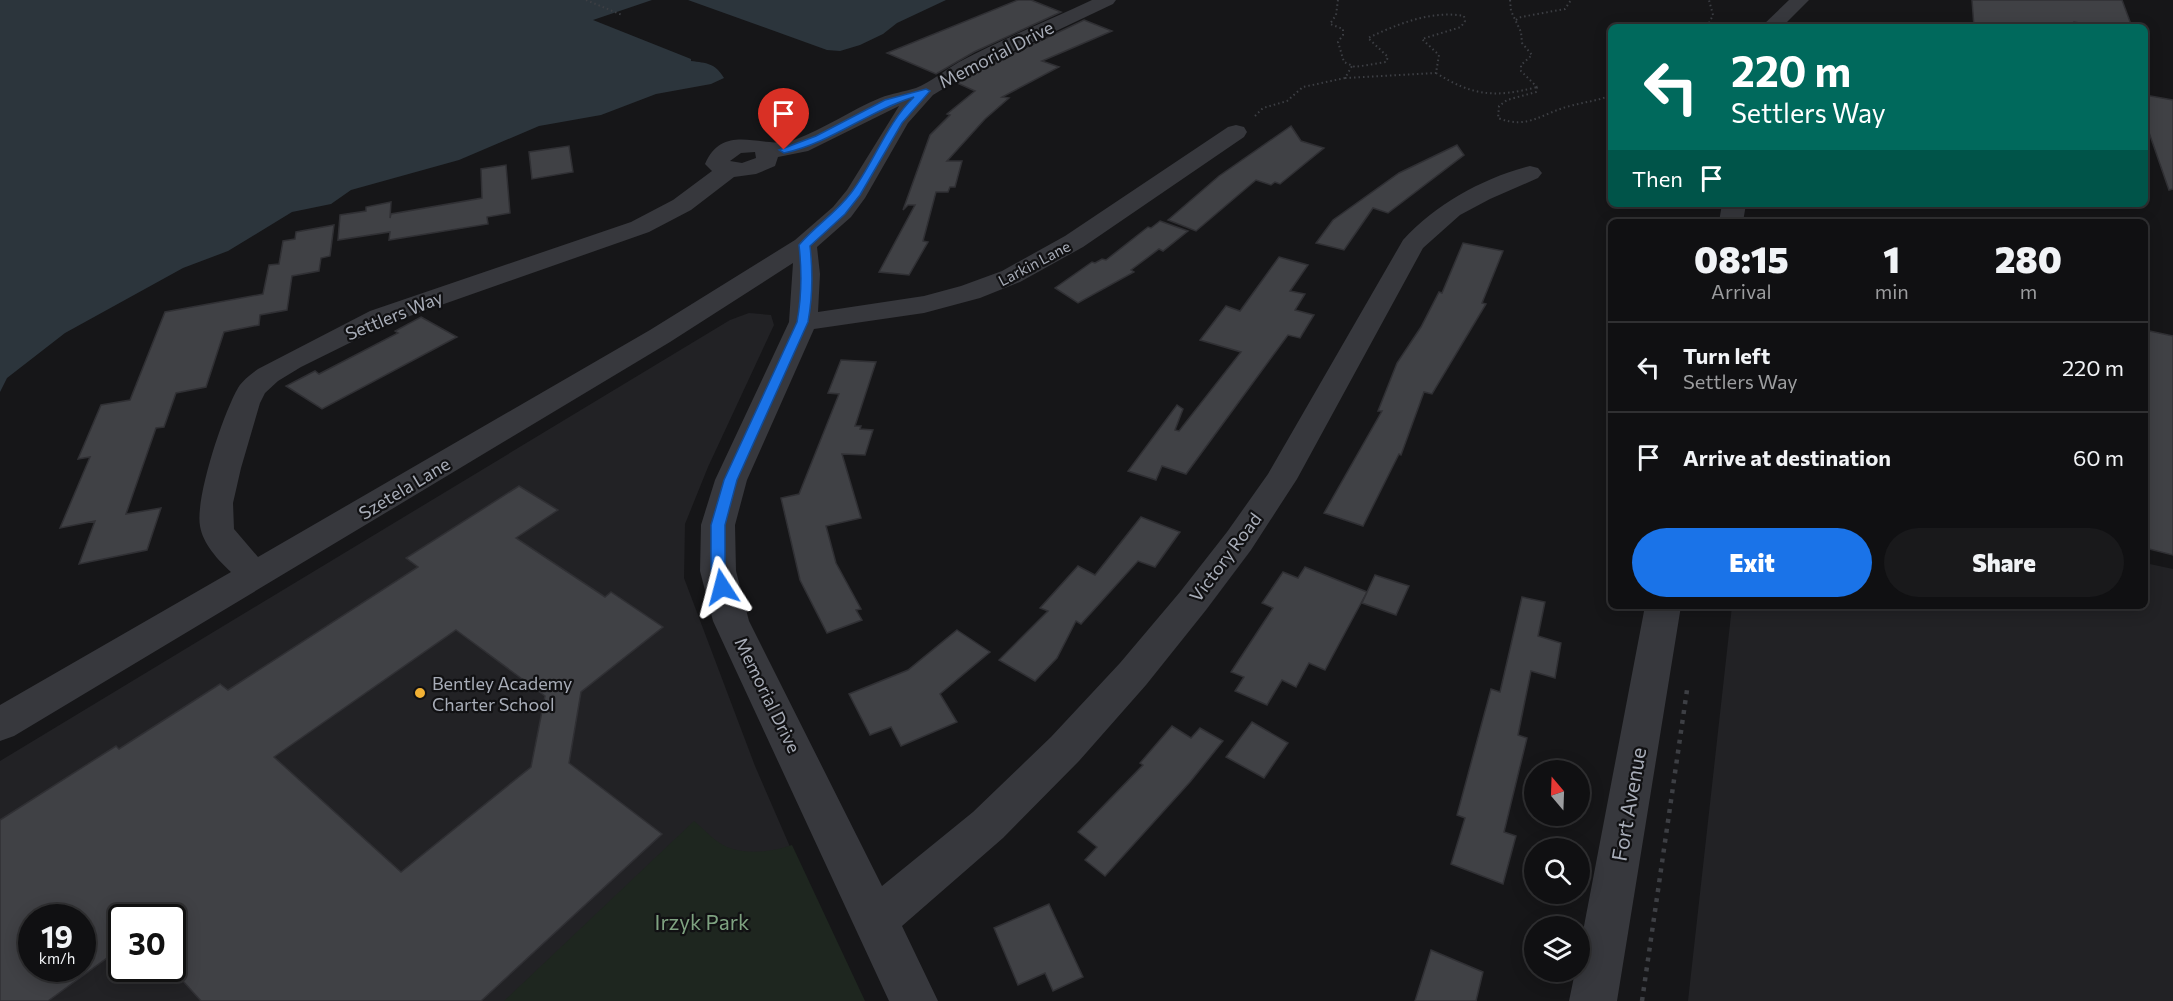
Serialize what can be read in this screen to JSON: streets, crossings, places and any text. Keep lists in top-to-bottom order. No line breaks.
{"streets":{"street":["Memorial Drive","Larkin Lane","Settlers Way","Szetela Lane","Victory Road","Fort Avenue"]},"crossings":[["Memorial Drive","Larkin Lane"],["Memorial Drive","Settlers Way"],["Memorial Drive","Szetela Lane"],["Memorial Drive","Victory Road"],["Settlers Way","Szetela Lane"]],"parks":["Irzyk Park"],"places":["Bentley Academy Charter School"],"north":"top","page":{"turn":["220 m","Settlers Way"],"then":"Then","eta":["08:15","Arrival","1","min","280","m"],"list":[{"name":"Turn left","note":"Settlers Way","value":"220 m"},{"name":"Arrive at destination","value":"60 m"}],"buttons":["Exit","Share"],"speed":"19 km/h","limit":"30"}}
